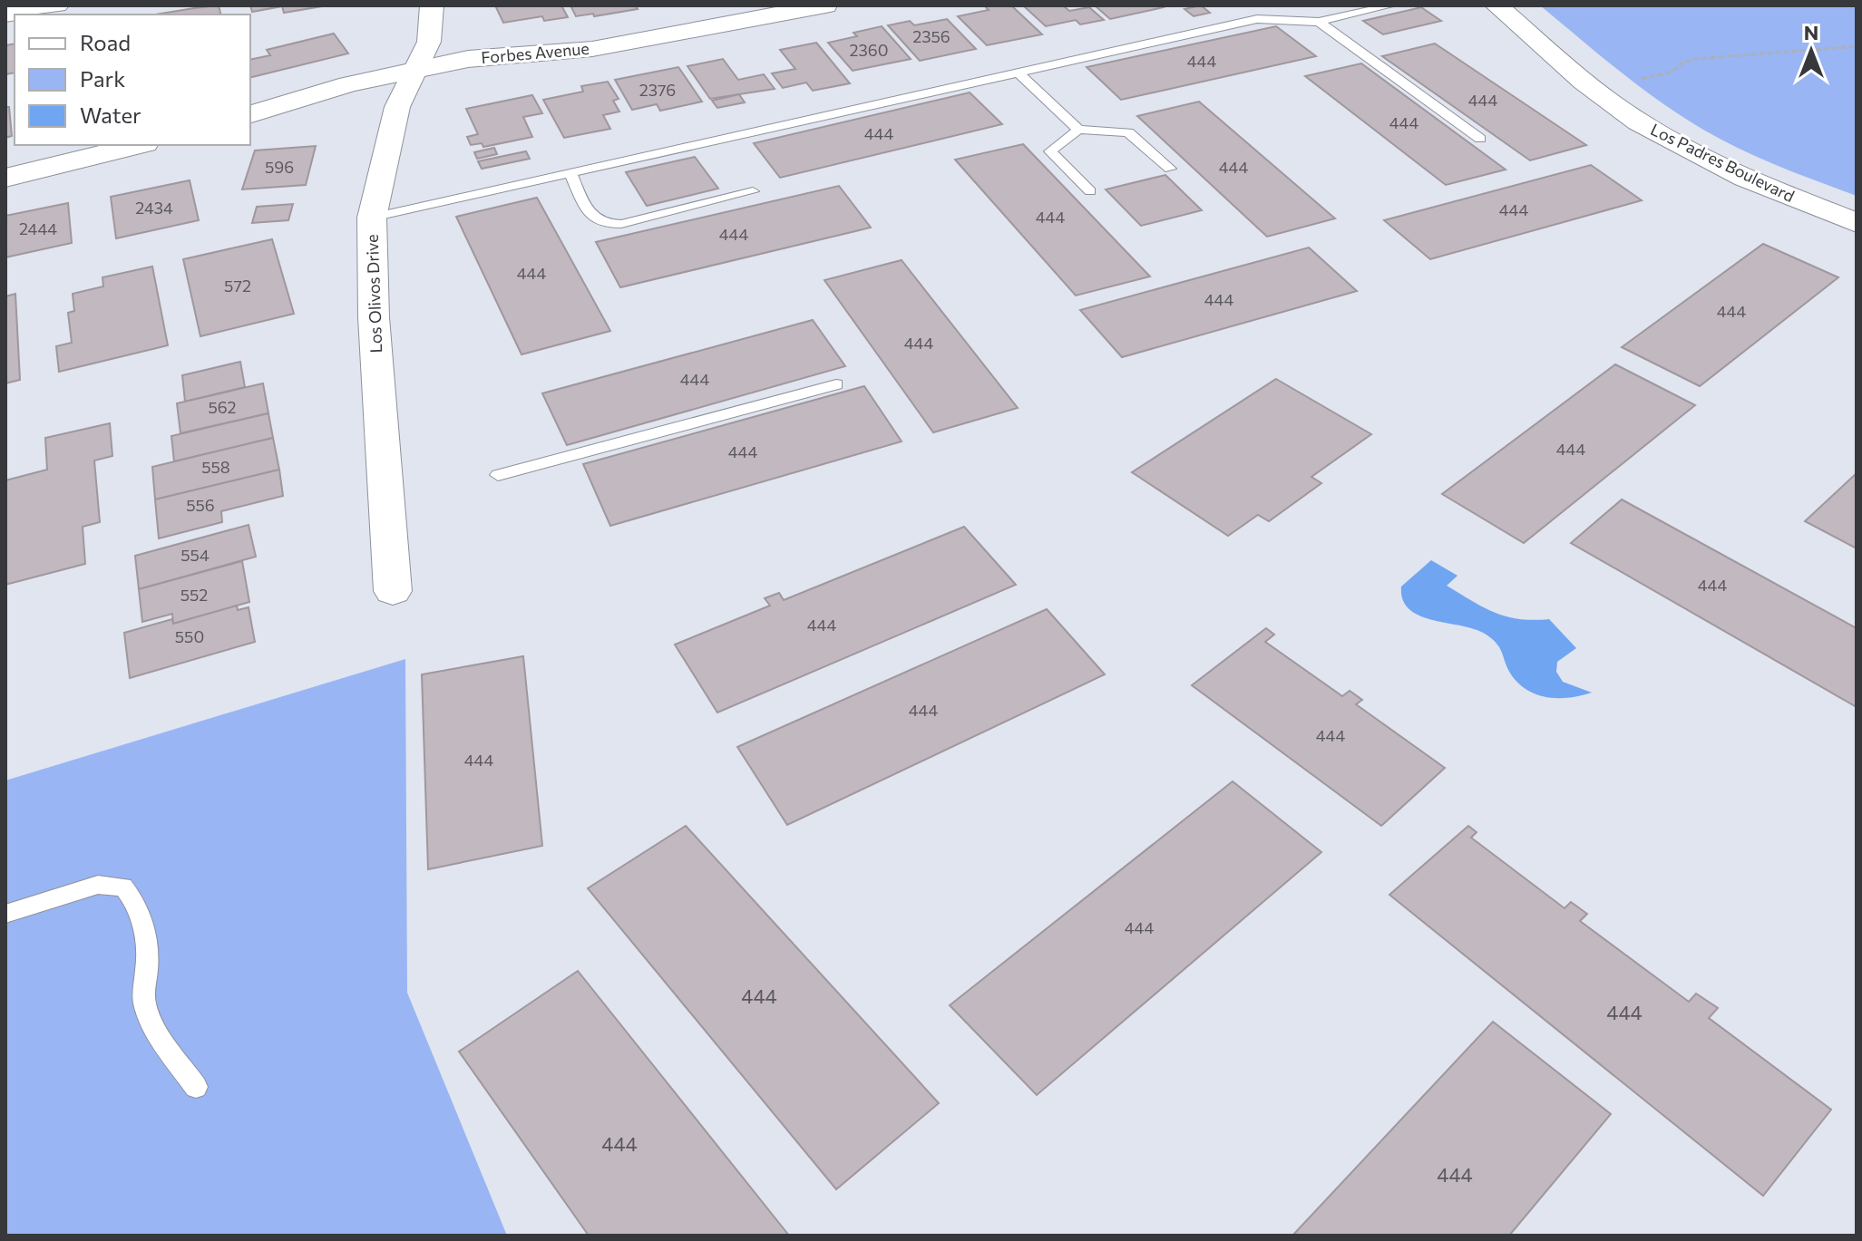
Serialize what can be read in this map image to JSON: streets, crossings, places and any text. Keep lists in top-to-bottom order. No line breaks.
{"streets":{"street":["Forbes Avenue","Los Padres Boulevard","Los Olivos Drive"]},"crossings":[["Forbes Avenue","Los Olivos Drive"]],"house_numbers":["2356","2360","444","2376","444","444","444","596","444","2434","444","444","2444","444","444","572","444","444","444","444","562","444","444","558","556","554","444","552","444","550","444","444","444","444","444","444","444","444"],"legend":["Road","Park","Water"],"north":"top"}
